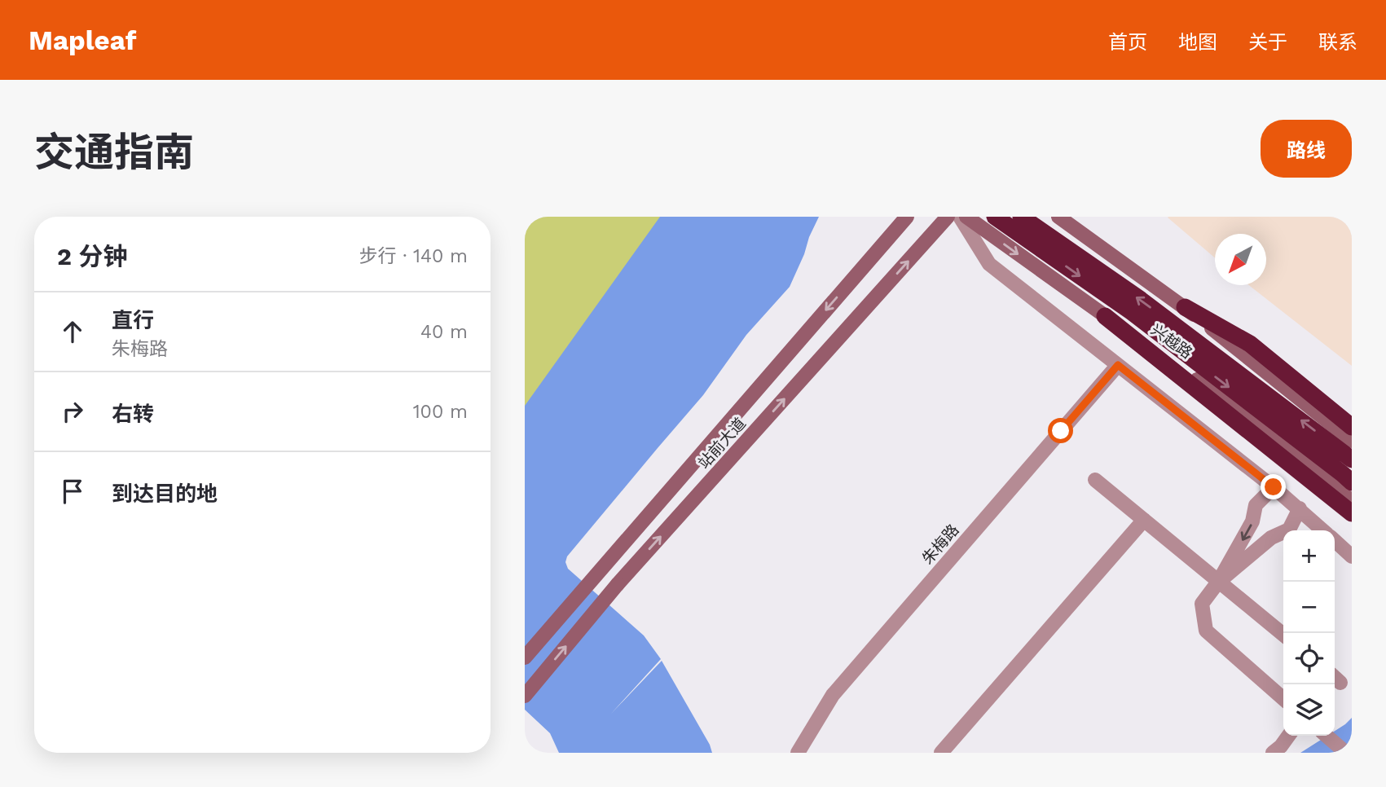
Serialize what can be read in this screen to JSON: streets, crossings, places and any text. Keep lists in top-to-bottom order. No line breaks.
{"streets":{"main road":["兴越路","站前大道"],"street":["朱梅路"]},"north":"bottom left","page":{"header":"Mapleaf","nav":["首页","地图","关于","联系"],"title":"交通指南","buttons":"路线","heading":["2 分钟","步行 · 140 m"],"list":[["直行","朱梅路","40 m"],["右转","100 m"],"到达目的地"],"map_buttons":["+","−"]}}
